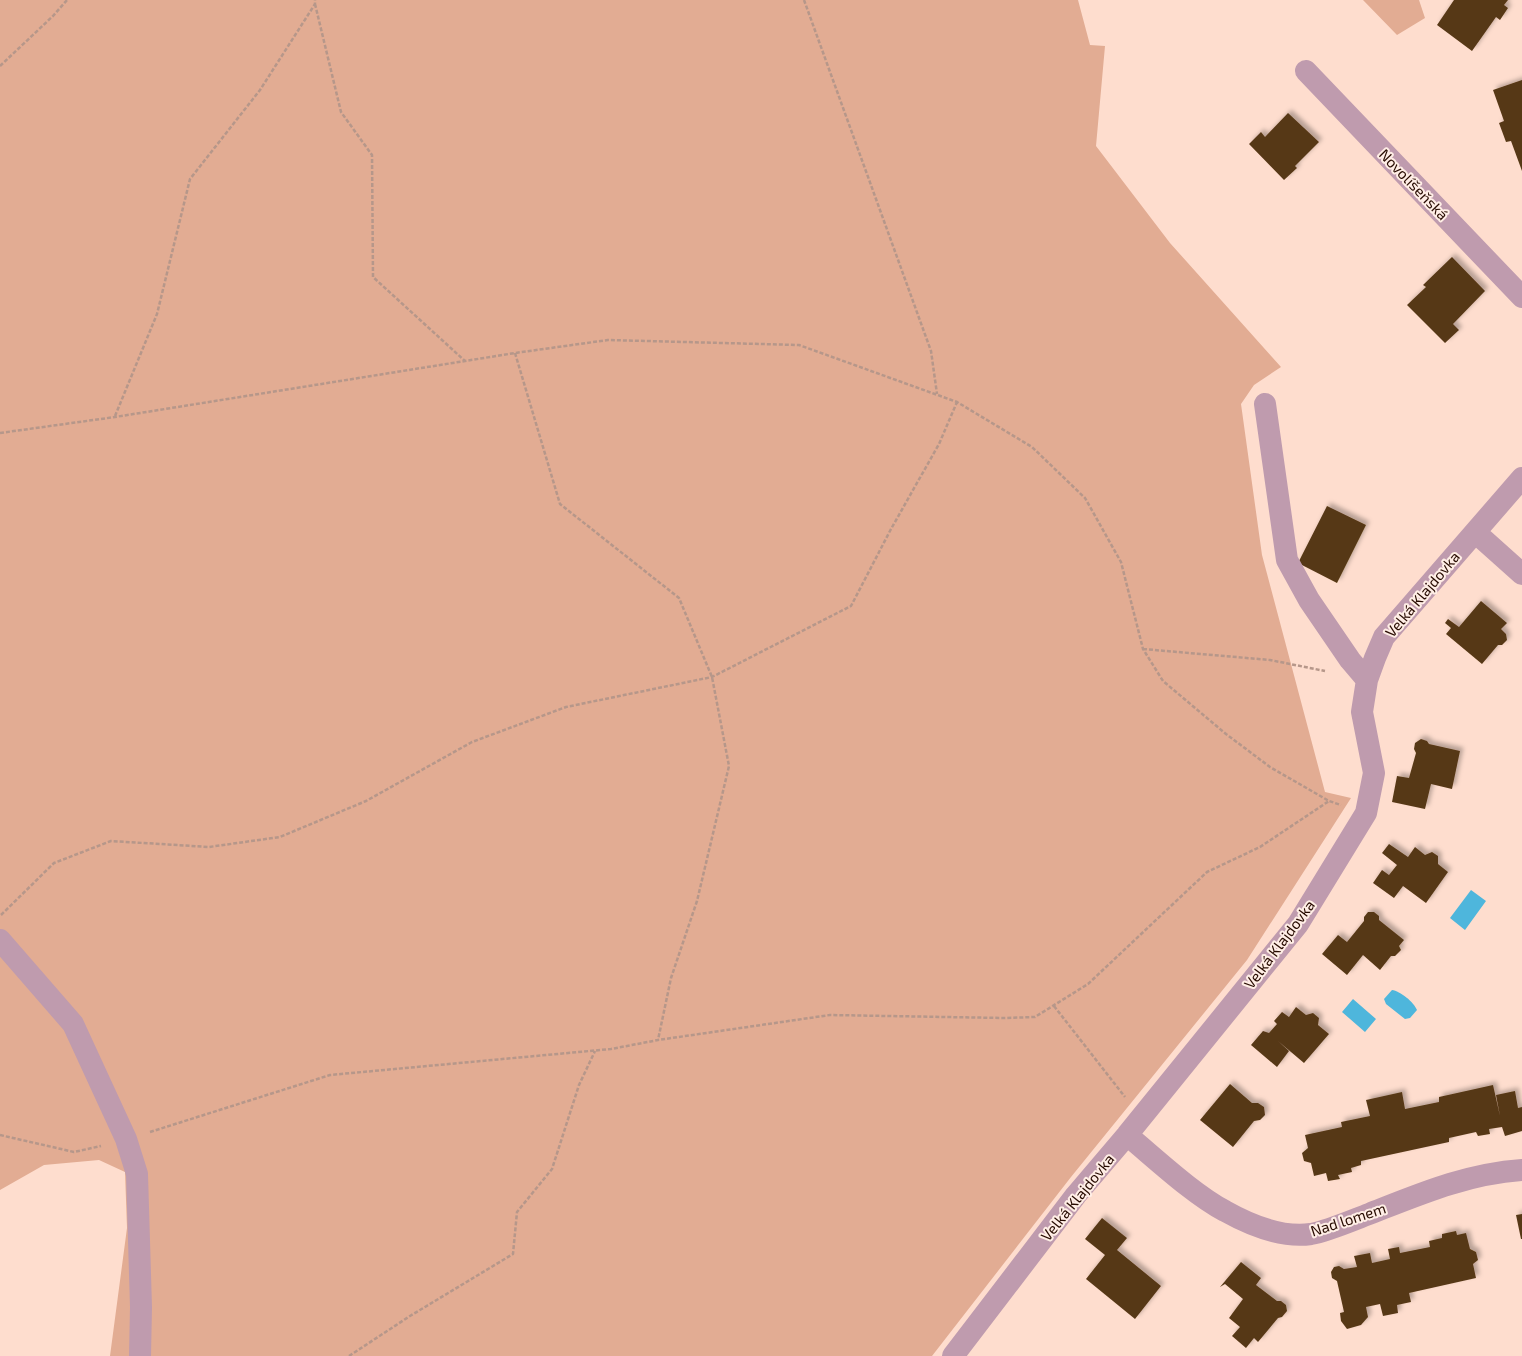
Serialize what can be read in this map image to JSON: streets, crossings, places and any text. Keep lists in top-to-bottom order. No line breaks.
{"streets":{"street":["Novolíšeňská","Velká Klajdovka","Nad lomem"]},"crossings":[["Velká Klajdovka","Nad lomem"]]}
